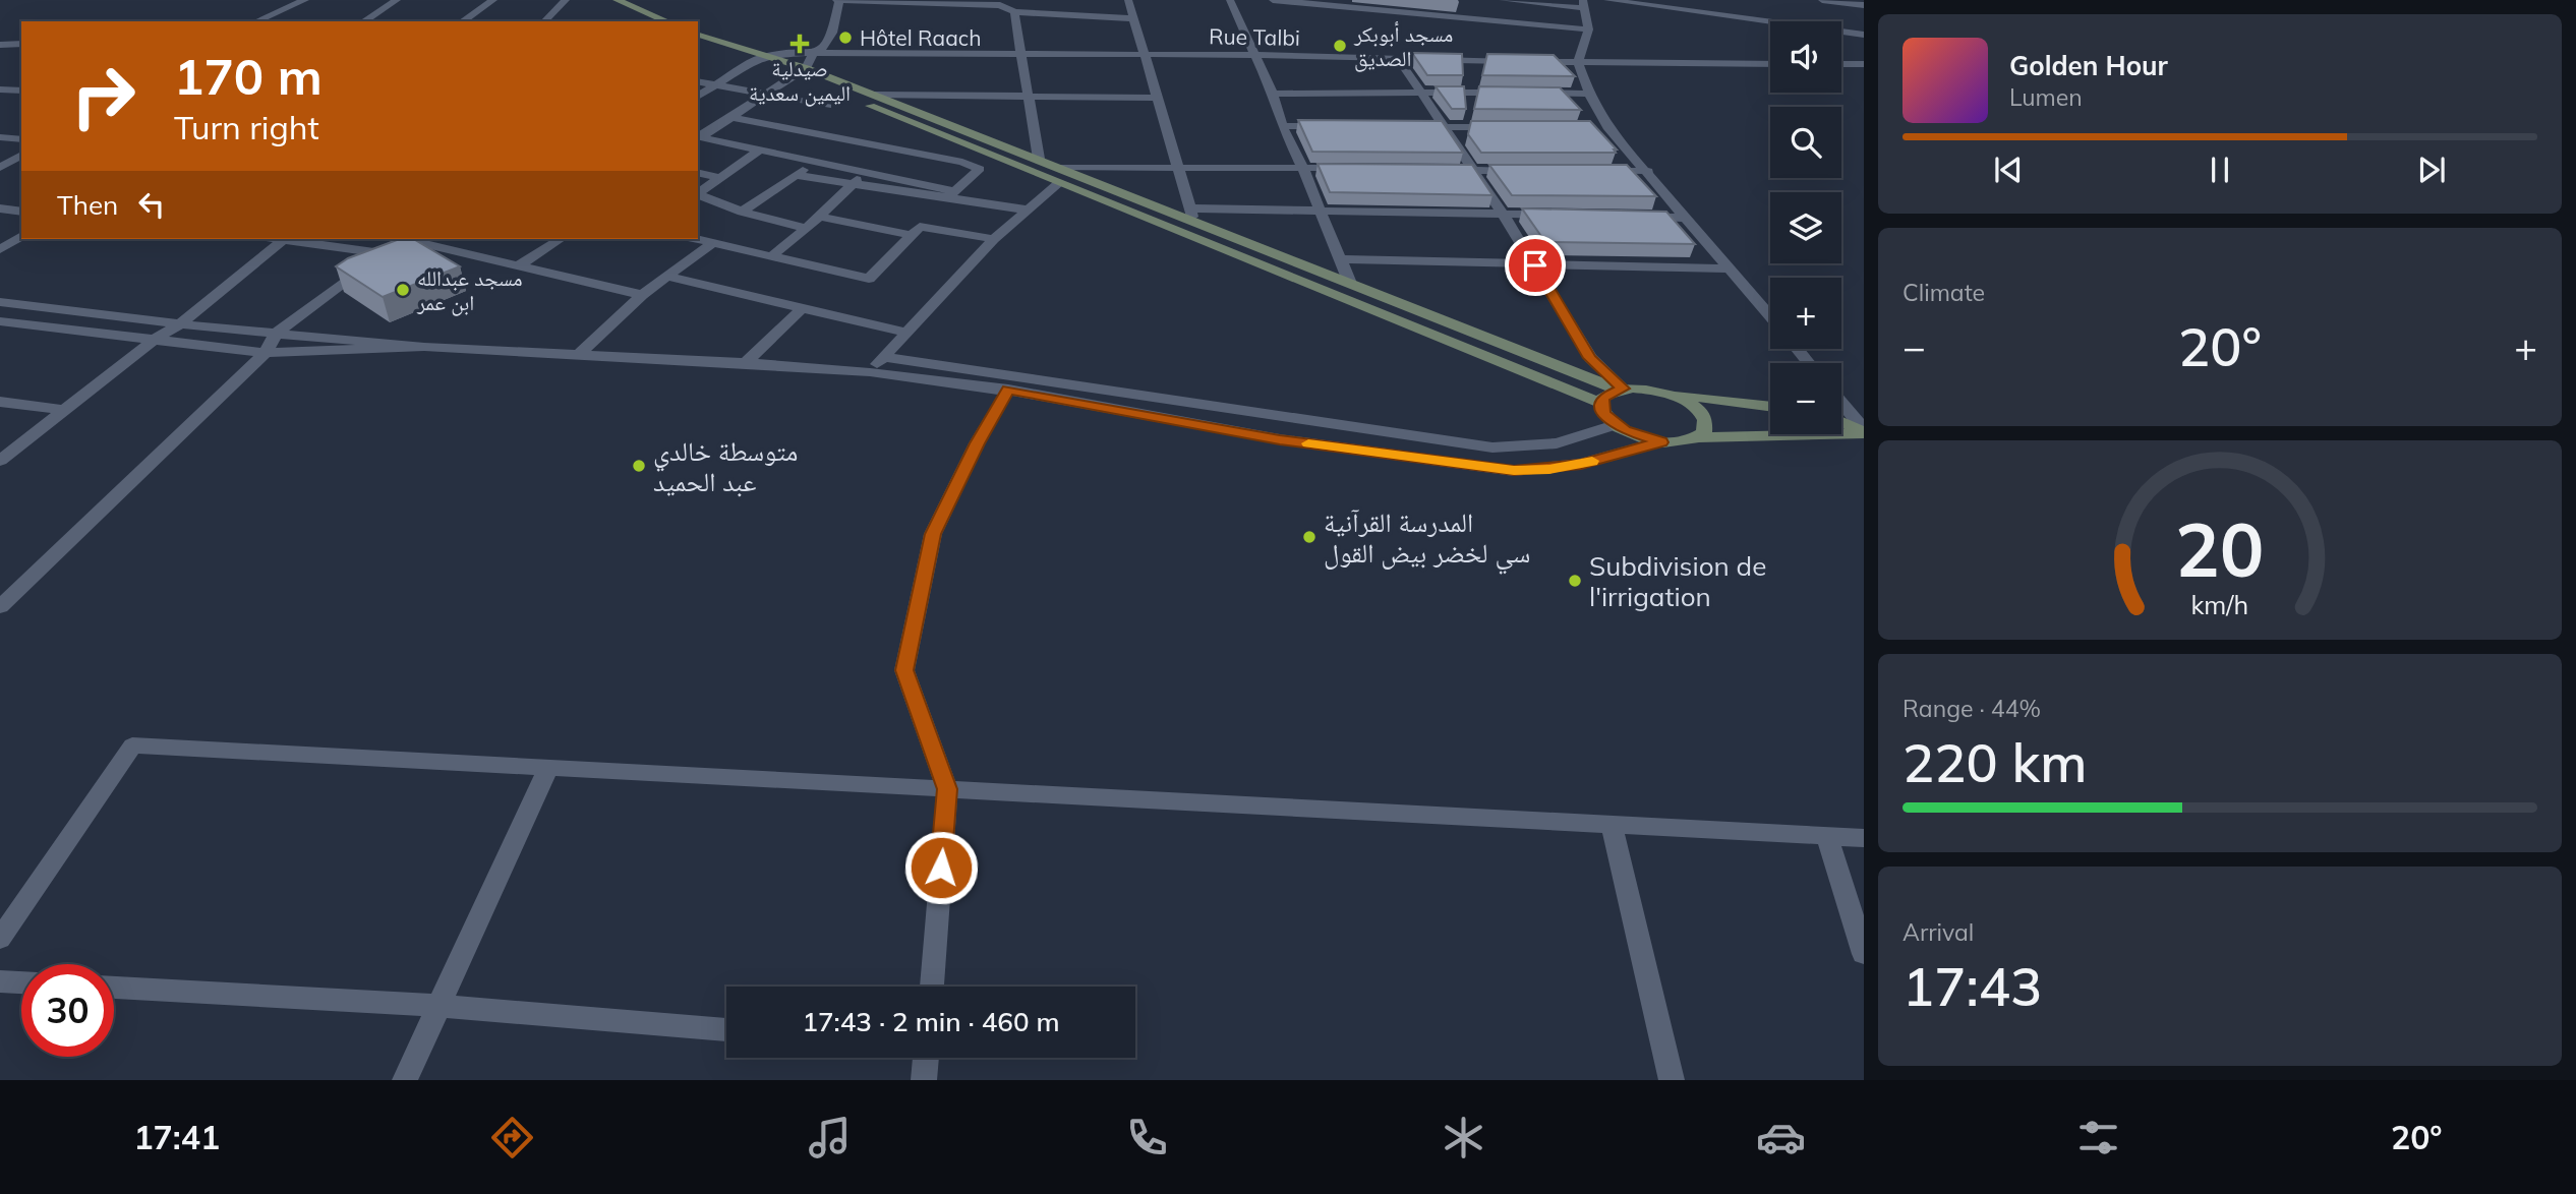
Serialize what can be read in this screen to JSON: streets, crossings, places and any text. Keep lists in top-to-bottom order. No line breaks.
{"streets":{"street":["Rue Talbi"]},"places":{"other":["Hôtel Raach","مسجد أبوبكر الصديق","مسجد عبدالله ابن عمر","متوسطة خالدي عبد الحميد","المدرسة القرآنية سي لخضر بيض القول","Subdivision de l'irrigation"],"health":["صيدلية اليمين سعدية"]},"page":{"map_buttons":["+","−"],"turn":["170 m","Turn right"],"song":["Golden Hour","Lumen"],"then":"Then","tile":["Climate",["Range · 44%","220 km"],["Arrival","17:43"]],"heat":["−","20°","+"],"limit":"30","trip":"17:43 · 2 min · 460 m","tabs":["17:41","20°"],"gauge":["20","km/h"]}}
